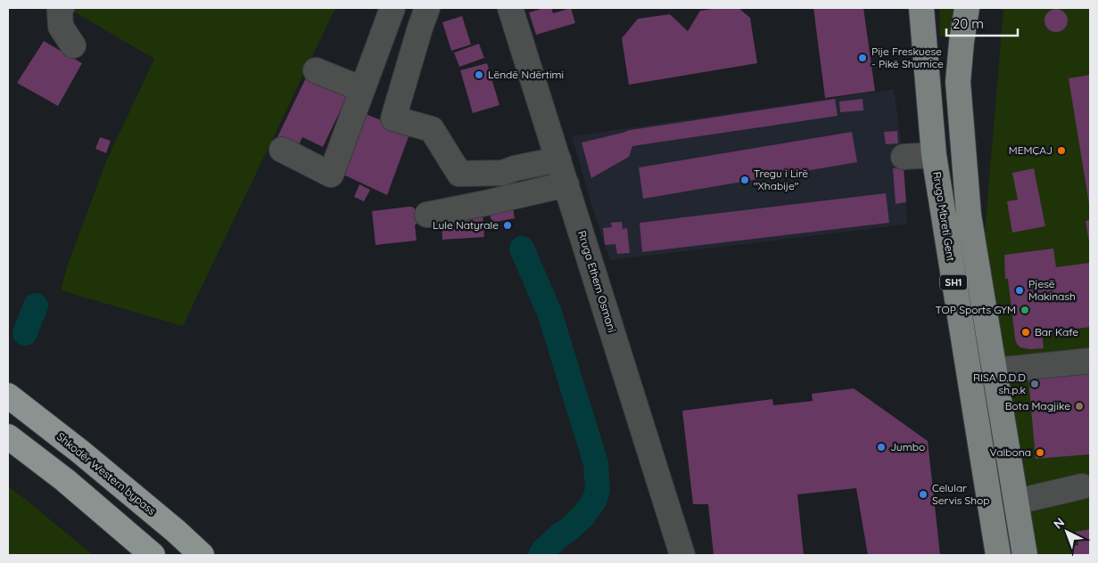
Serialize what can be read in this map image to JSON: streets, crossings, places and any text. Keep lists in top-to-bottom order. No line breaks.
{"streets":{"highway":["Shkodër Western bypass"],"main road":["Rruga Mbreti Gent","SH1"],"street":["Rruga Ethem Osmani"]},"places":["Pije Freskuese - Pikë Shumice","Lëndë Ndërtimi","MEMÇAJ","Tregu i Lirë \"Xhabije\"","Lule Natyrale","Pjesë Makinash","TOP Sports GYM","Bar Kafe","RISA D.D.D sh.p.k","Bota Magjike","Jumbo","Valbona","Celular Servis Shop"],"scale_bar":"20 m","north":"top left"}
